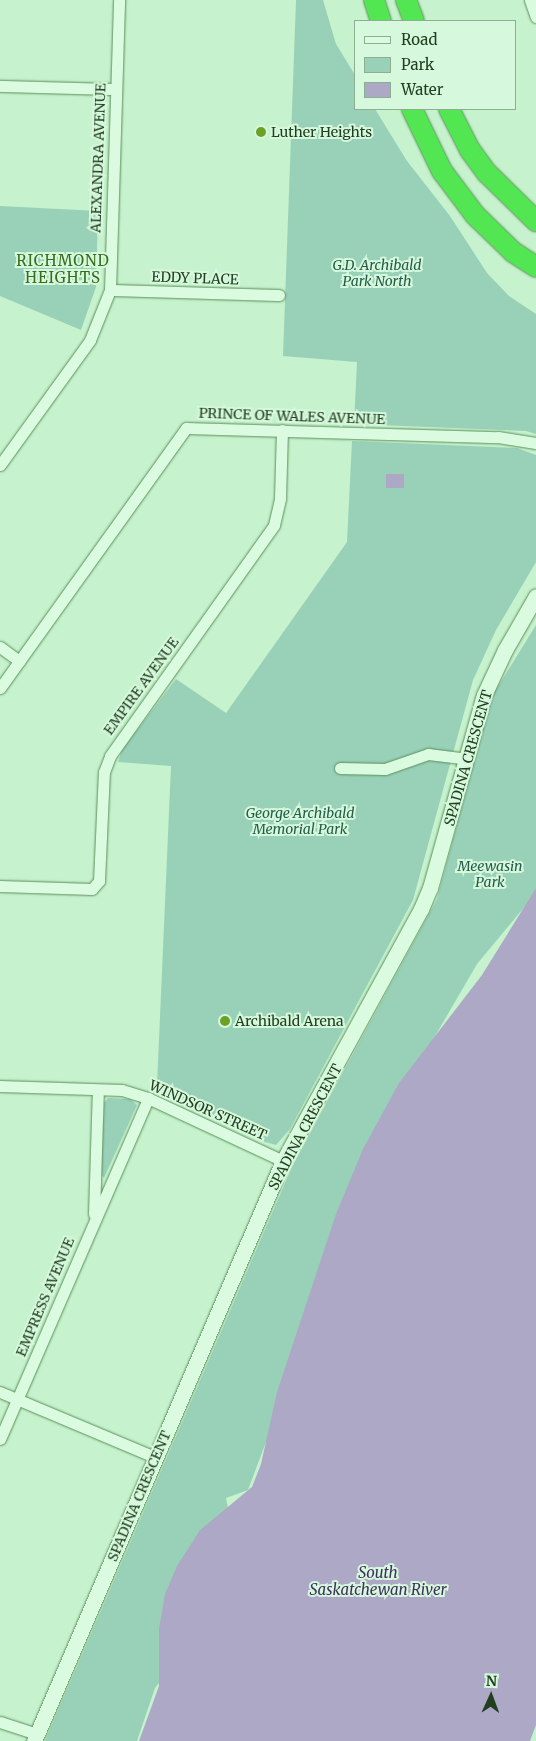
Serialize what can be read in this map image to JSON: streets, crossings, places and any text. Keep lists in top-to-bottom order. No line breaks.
{"streets":{"street":["ALEXANDRA AVENUE","EDDY PLACE","PRINCE OF WALES AVENUE","EMPIRE AVENUE","SPADINA CRESCENT","WINDSOR STREET","EMPRESS AVENUE"]},"crossings":[["ALEXANDRA AVENUE","EDDY PLACE"],["PRINCE OF WALES AVENUE","EMPIRE AVENUE"],["SPADINA CRESCENT","WINDSOR STREET"],["WINDSOR STREET","EMPRESS AVENUE"]],"districts":["RICHMOND HEIGHTS"],"water":["South Saskatchewan River"],"parks":["G.D. Archibald Park North","George Archibald Memorial Park","Meewasin Park"],"places":["Luther Heights","Archibald Arena"],"legend":["Road","Park","Water"],"north":"top"}
